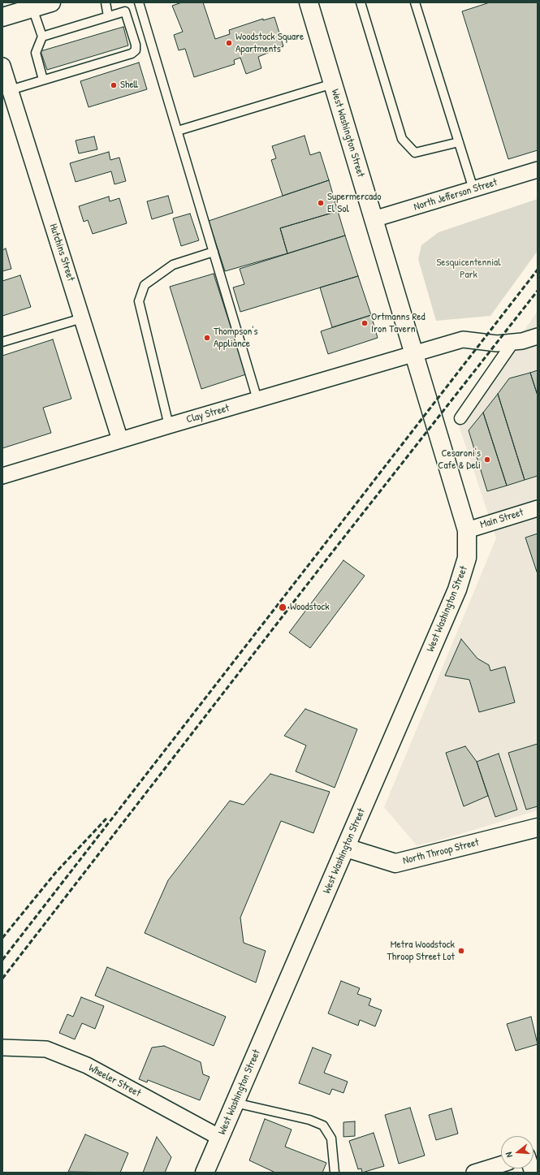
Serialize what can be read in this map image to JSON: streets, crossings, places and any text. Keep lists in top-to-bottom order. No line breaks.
{"streets":{"main road":["West Washington Street","North Throop Street"],"street":["North Jefferson Street","Hutchins Street","Clay Street","Main Street","Wheeler Street"]},"crossings":[["West Washington Street","North Jefferson Street"],["West Washington Street","Clay Street"],["West Washington Street","Main Street"],["West Washington Street","North Throop Street"],["West Washington Street","Wheeler Street"],["Hutchins Street","Clay Street"]],"parks":["Sesquicentennial Park"],"places":["Woodstock Square Apartments","Shell","Supermercado El Sol","Ortmanns Red Iron Tavern","Thompson's Appliance","Cesaroni's Cafe & Deli","Woodstock","Metra Woodstock Throop Street Lot"],"north":"left"}
